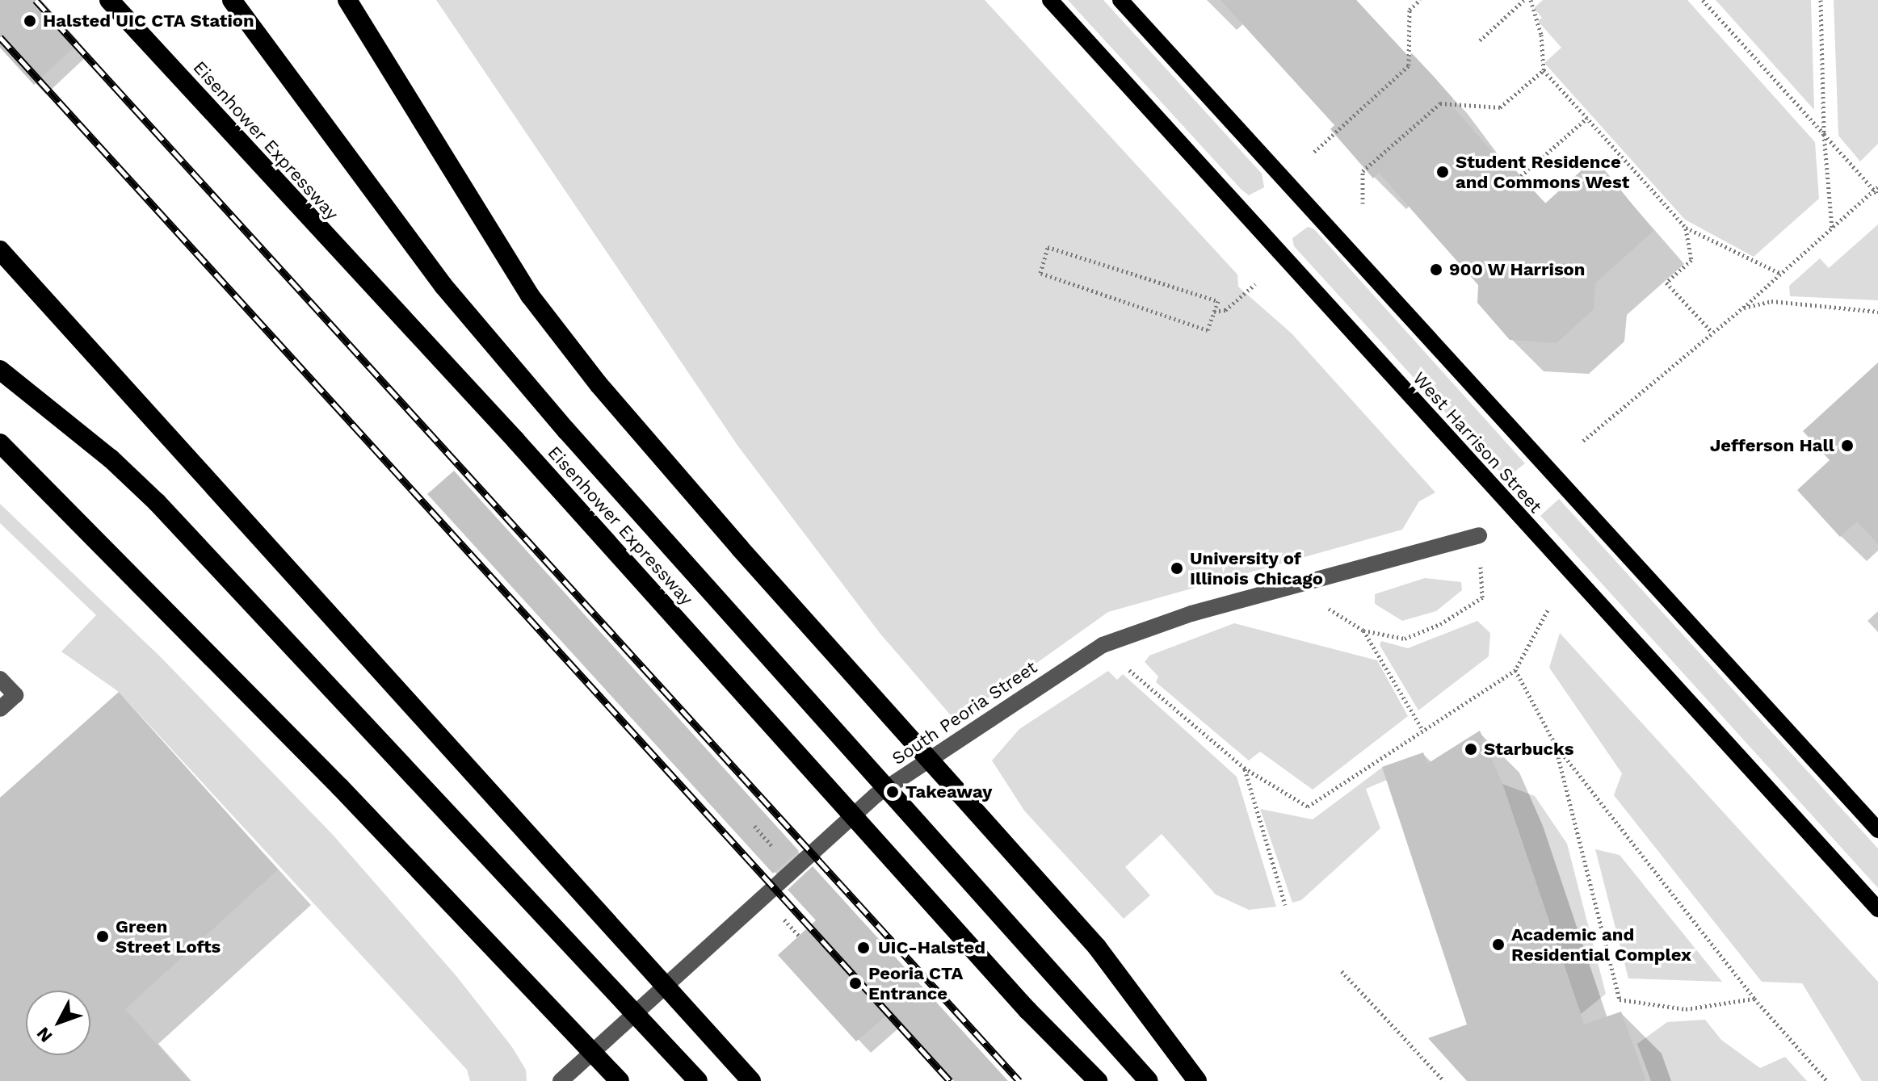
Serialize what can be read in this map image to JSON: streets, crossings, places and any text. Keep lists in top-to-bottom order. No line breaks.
{"streets":{"highway":["Eisenhower Expressway"],"main road":["West Harrison Street"],"street":["South Peoria Street"]},"places":["Halsted UIC CTA Station","Student Residence and Commons West","900 W Harrison","Jefferson Hall","University of Illinois Chicago","Starbucks","Takeaway","Green Street Lofts","Academic and Residential Complex","UIC-Halsted","Peoria CTA Entrance"],"north":"bottom left"}
